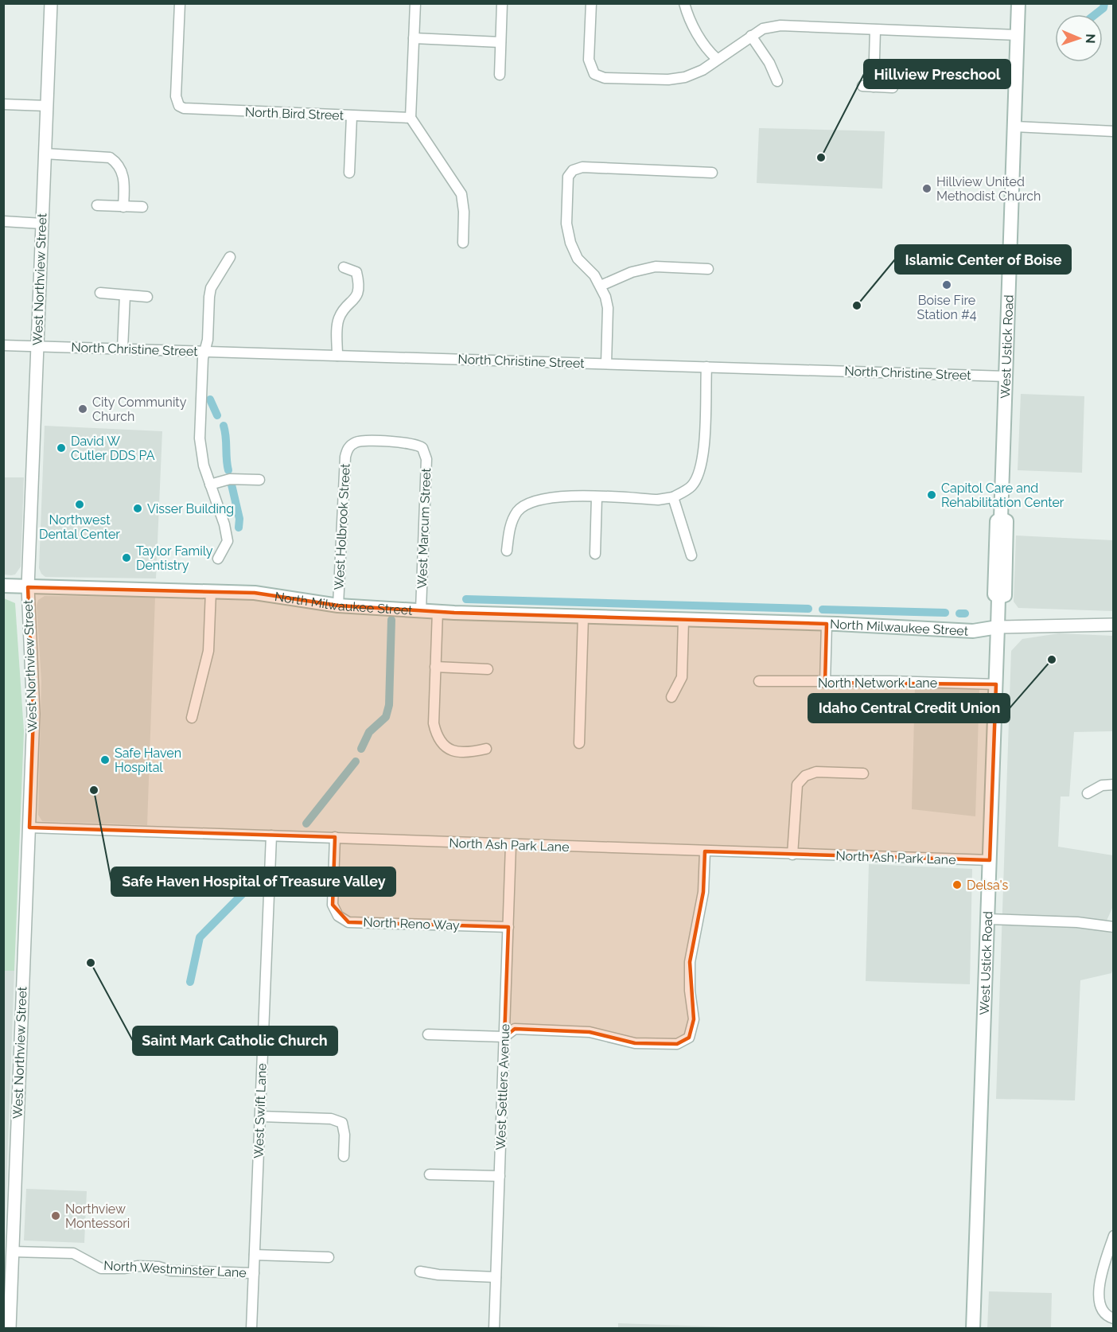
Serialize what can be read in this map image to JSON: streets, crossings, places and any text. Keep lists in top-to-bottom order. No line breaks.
{"streets":{"main road":["West Ustick Road","North Milwaukee Street"],"street":["North Bird Street","West Northview Street","North Christine Street","West Holbrook Street","West Marcum Street","North Network Lane","North Ash Park Lane","North Reno Way","West Settlers Avenue","West Swift Lane","North Westminster Lane"]},"crossings":[["West Northview Street","North Christine Street"],["West Northview Street","North Milwaukee Street"],["West Northview Street","North Ash Park Lane"],["West Northview Street","North Westminster Lane"],["West Ustick Road","North Christine Street"],["West Ustick Road","North Milwaukee Street"],["West Ustick Road","North Network Lane"],["West Ustick Road","North Ash Park Lane"],["West Holbrook Street","West Marcum Street"],["West Holbrook Street","North Milwaukee Street"],["West Marcum Street","North Milwaukee Street"],["North Ash Park Lane","North Reno Way"],["North Ash Park Lane","West Settlers Avenue"],["North Ash Park Lane","West Swift Lane"],["North Reno Way","West Settlers Avenue"],["West Swift Lane","North Westminster Lane"]],"places":["Hillview Preschool","Hillview United Methodist Church","Boise Fire Station #4","Islamic Center of Boise","City Community Church","David W Cutler DDS PA","Capitol Care and Rehabilitation Center","Northwest Dental Center","Visser Building","Taylor Family Dentistry","Idaho Central Credit Union","Safe Haven Hospital","Safe Haven Hospital of Treasure Valley","Delsa's","Saint Mark Catholic Church","Northview Montessori"],"north":"right"}
